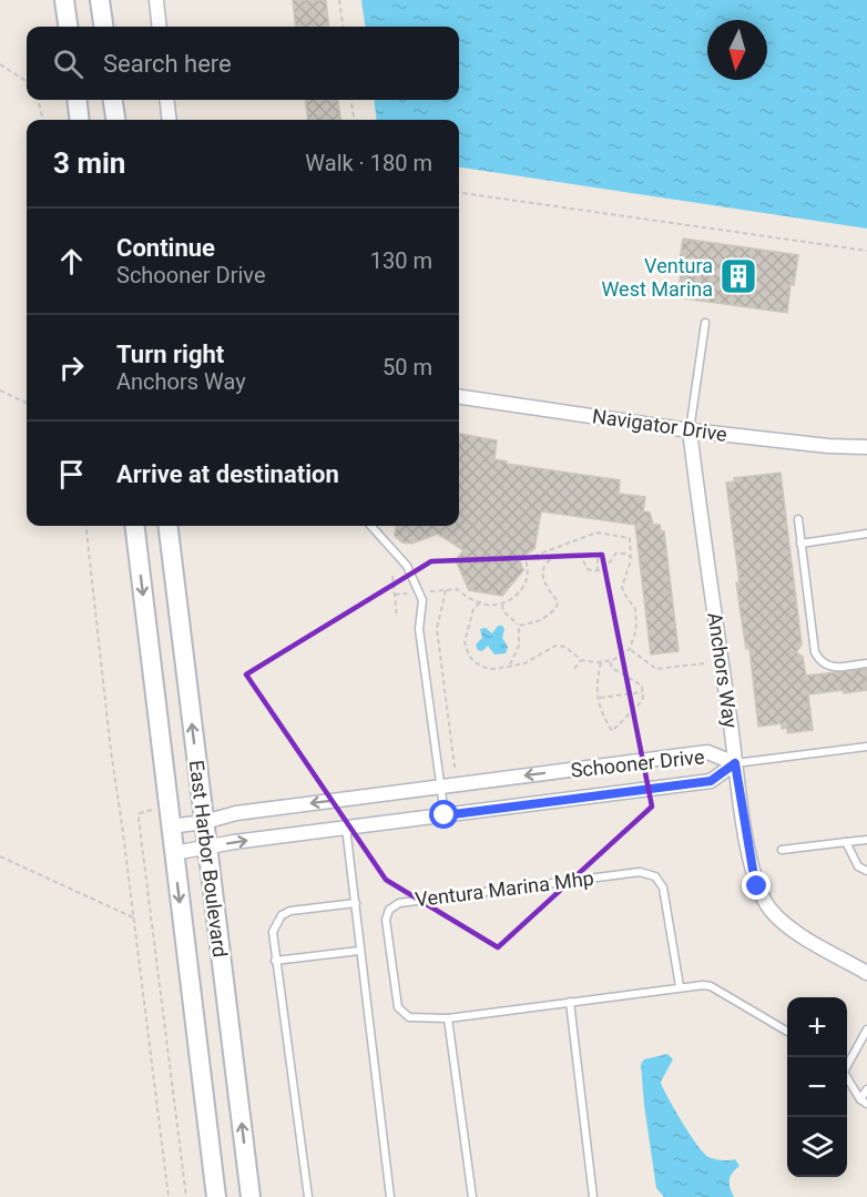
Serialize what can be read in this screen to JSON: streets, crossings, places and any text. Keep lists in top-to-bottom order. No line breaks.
{"streets":{"main road":["East Harbor Boulevard"],"street":["Navigator Drive","Anchors Way","Schooner Drive"],"lane":["Ventura Marina Mhp"]},"crossings":[["Navigator Drive","Anchors Way"],["Anchors Way","Schooner Drive"],["Schooner Drive","East Harbor Boulevard"]],"places":{"building":["Ventura West Marina"]},"north":"bottom","page":{"search":"Search here","heading":["3 min","Walk · 180 m"],"list":[["Continue","Schooner Drive","130 m"],["Turn right","Anchors Way","50 m"],"Arrive at destination"],"map_buttons":["+","−"]}}
